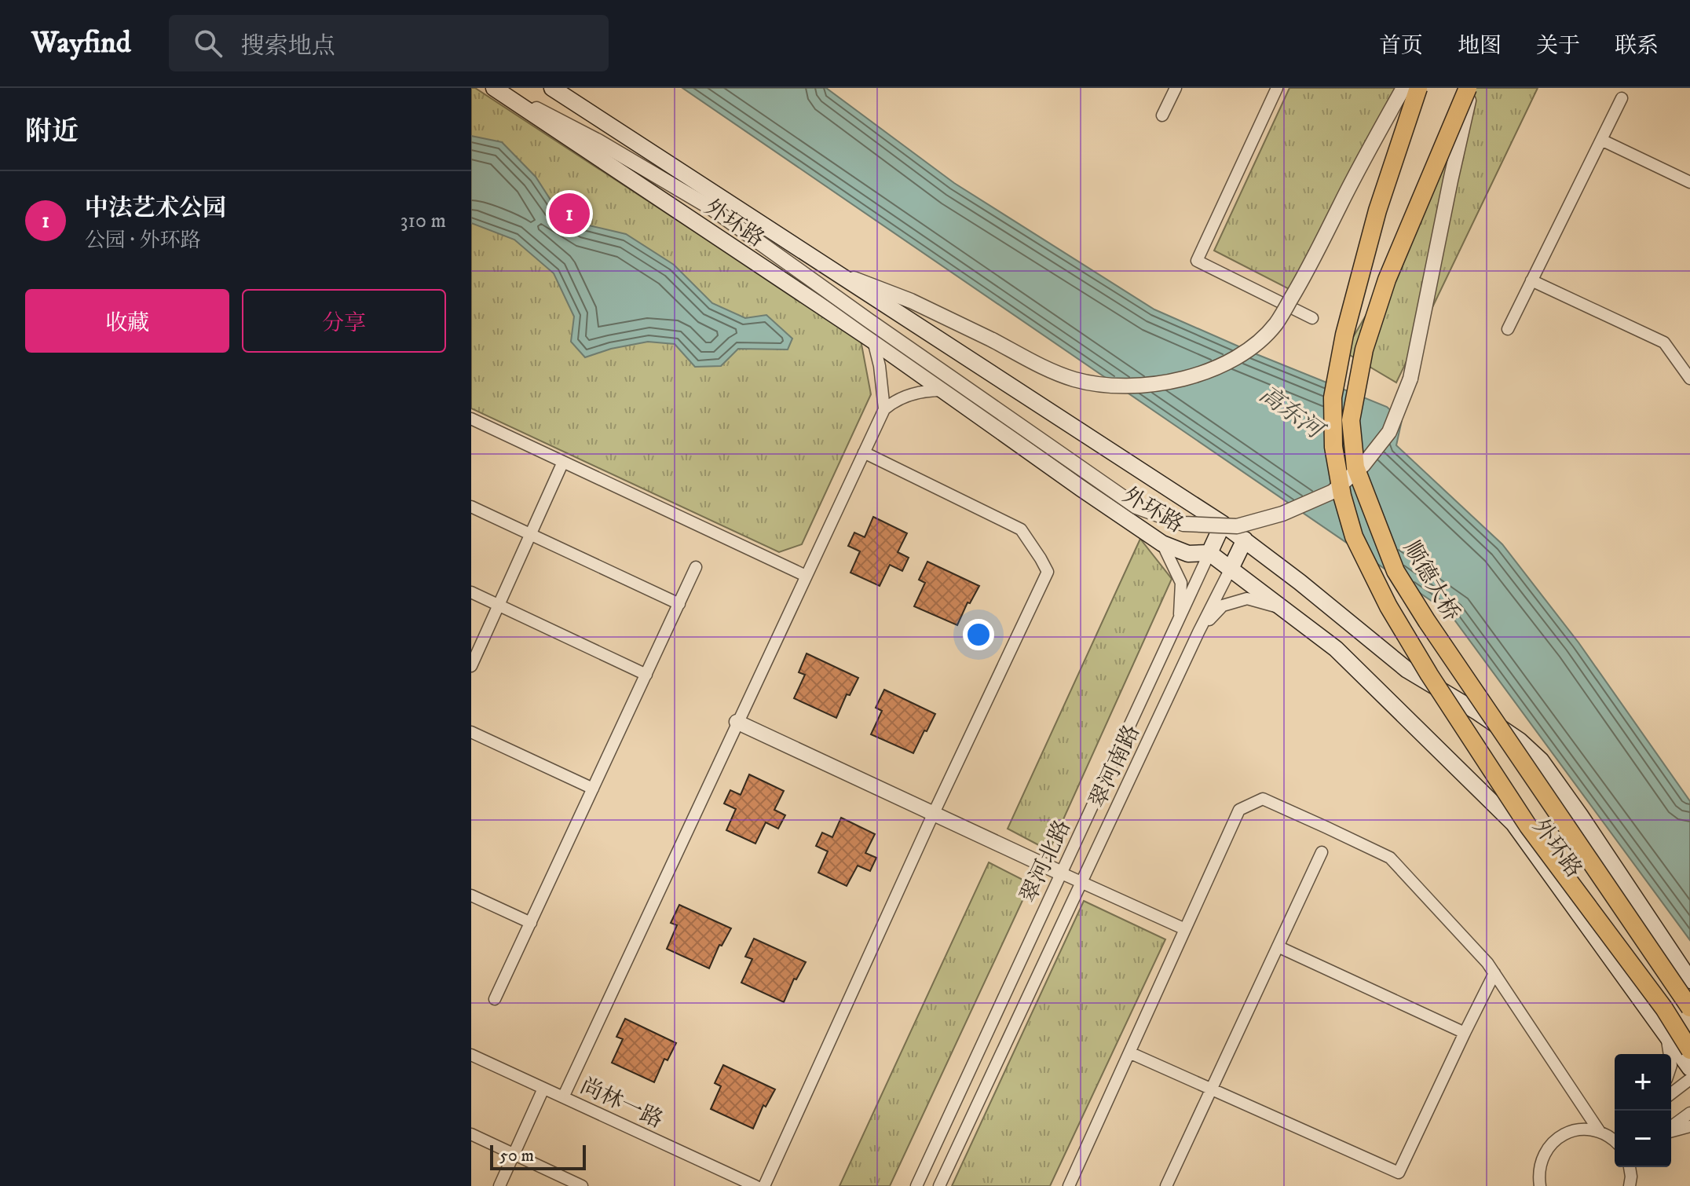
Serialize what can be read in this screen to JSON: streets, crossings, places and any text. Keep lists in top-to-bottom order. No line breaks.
{"streets":{"main road":["外环路","顺德大桥"],"street":["翠河南路","翠河北路","尚林一路"]},"crossings":[["外环路","翠河南路"],["外环路","翠河北路"]],"water":["高东河"],"scale_bar":"50 m","page":{"header":"Wayfind","search":"搜索地点","nav":["首页","地图","关于","联系"],"heading":"附近","list":[{"mark":"1","name":"中法艺术公园","note":"公园 · 外环路","value":"310 m"}],"pins":"1","buttons":["收藏","分享"],"map_buttons":["+","−"],"scale":"50 m"}}
